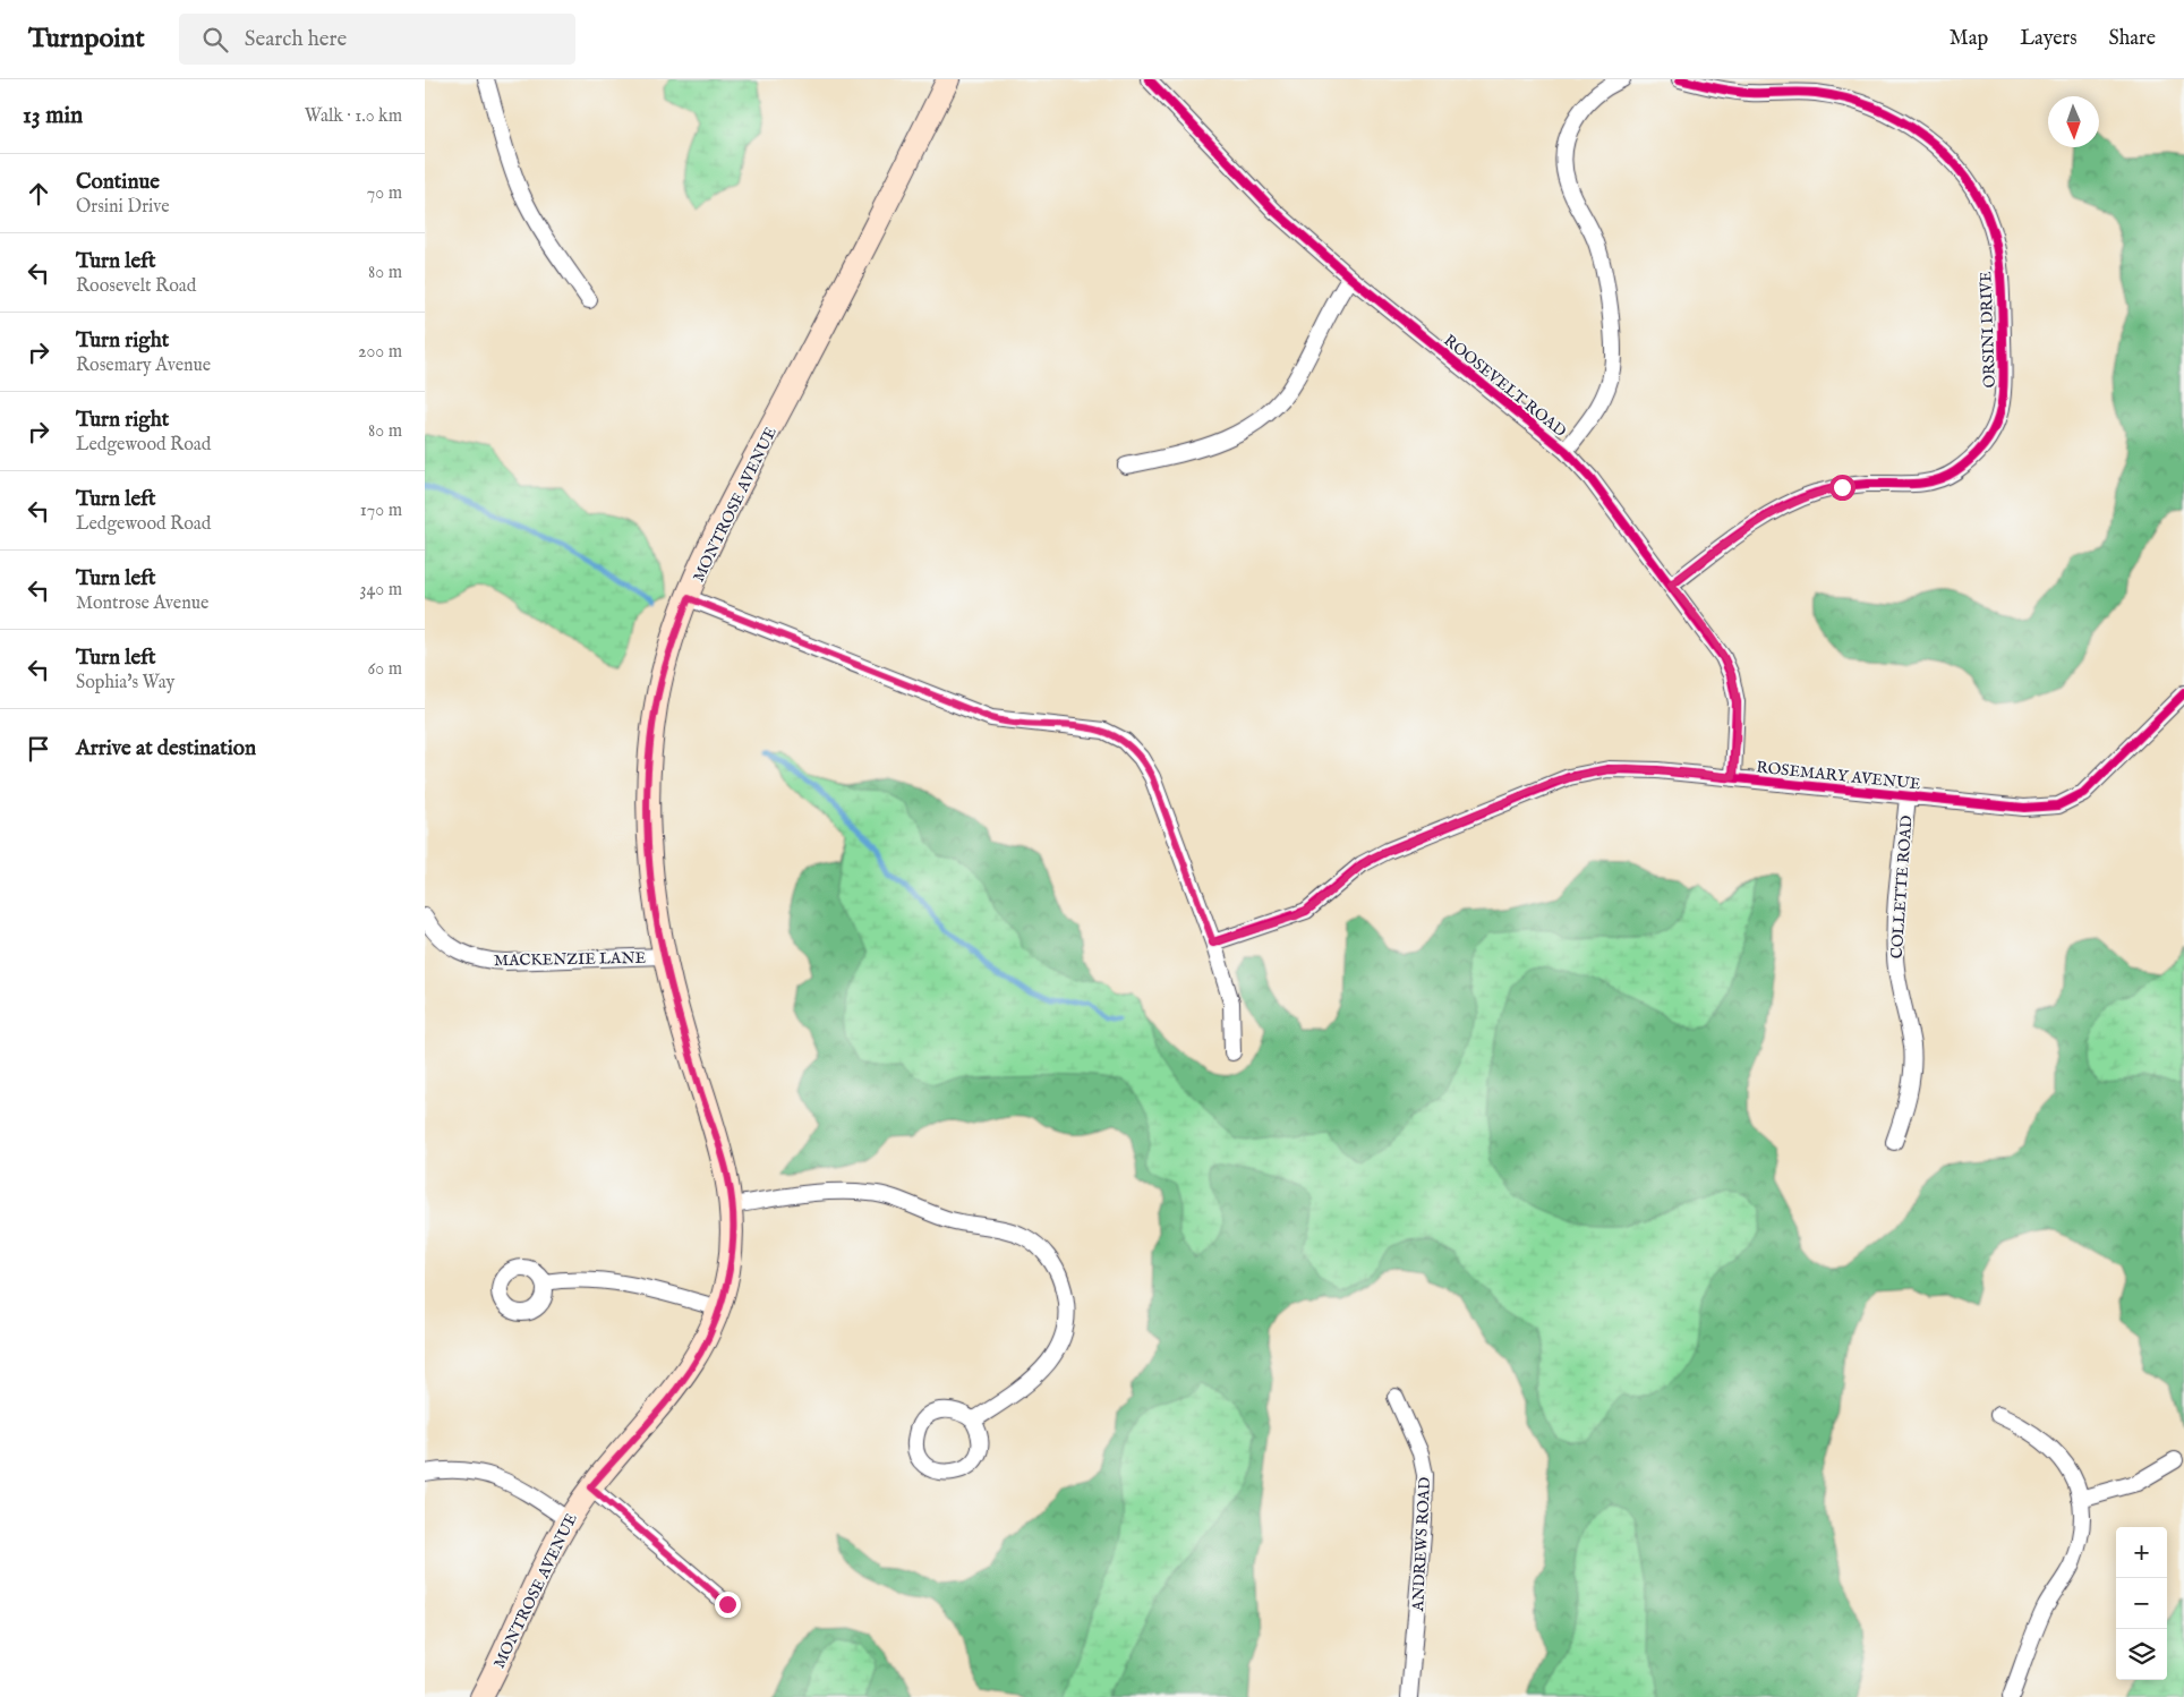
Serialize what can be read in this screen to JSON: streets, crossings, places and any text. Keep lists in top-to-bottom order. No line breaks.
{"streets":{"main road":["MONTROSE AVENUE"],"street":["ORSINI DRIVE","ROOSEVELT ROAD","ROSEMARY AVENUE","COLLETTE ROAD","MACKENZIE LANE","ANDREWS ROAD"]},"crossings":[["ORSINI DRIVE","ROOSEVELT ROAD"],["ROOSEVELT ROAD","ROSEMARY AVENUE"],["MONTROSE AVENUE","MACKENZIE LANE"],["ROSEMARY AVENUE","COLLETTE ROAD"]],"north":"bottom","page":{"header":"Turnpoint","search":"Search here","nav":["Map","Layers","Share"],"heading":["13 min","Walk · 1.0 km"],"list":[["Continue","Orsini Drive","70 m"],["Turn left","Roosevelt Road","80 m"],["Turn right","Rosemary Avenue","200 m"],["Turn right","Ledgewood Road","80 m"],["Turn left","Ledgewood Road","170 m"],["Turn left","Montrose Avenue","340 m"],["Turn left","Sophia's Way","60 m"],"Arrive at destination"],"map_buttons":["+","−"]}}
